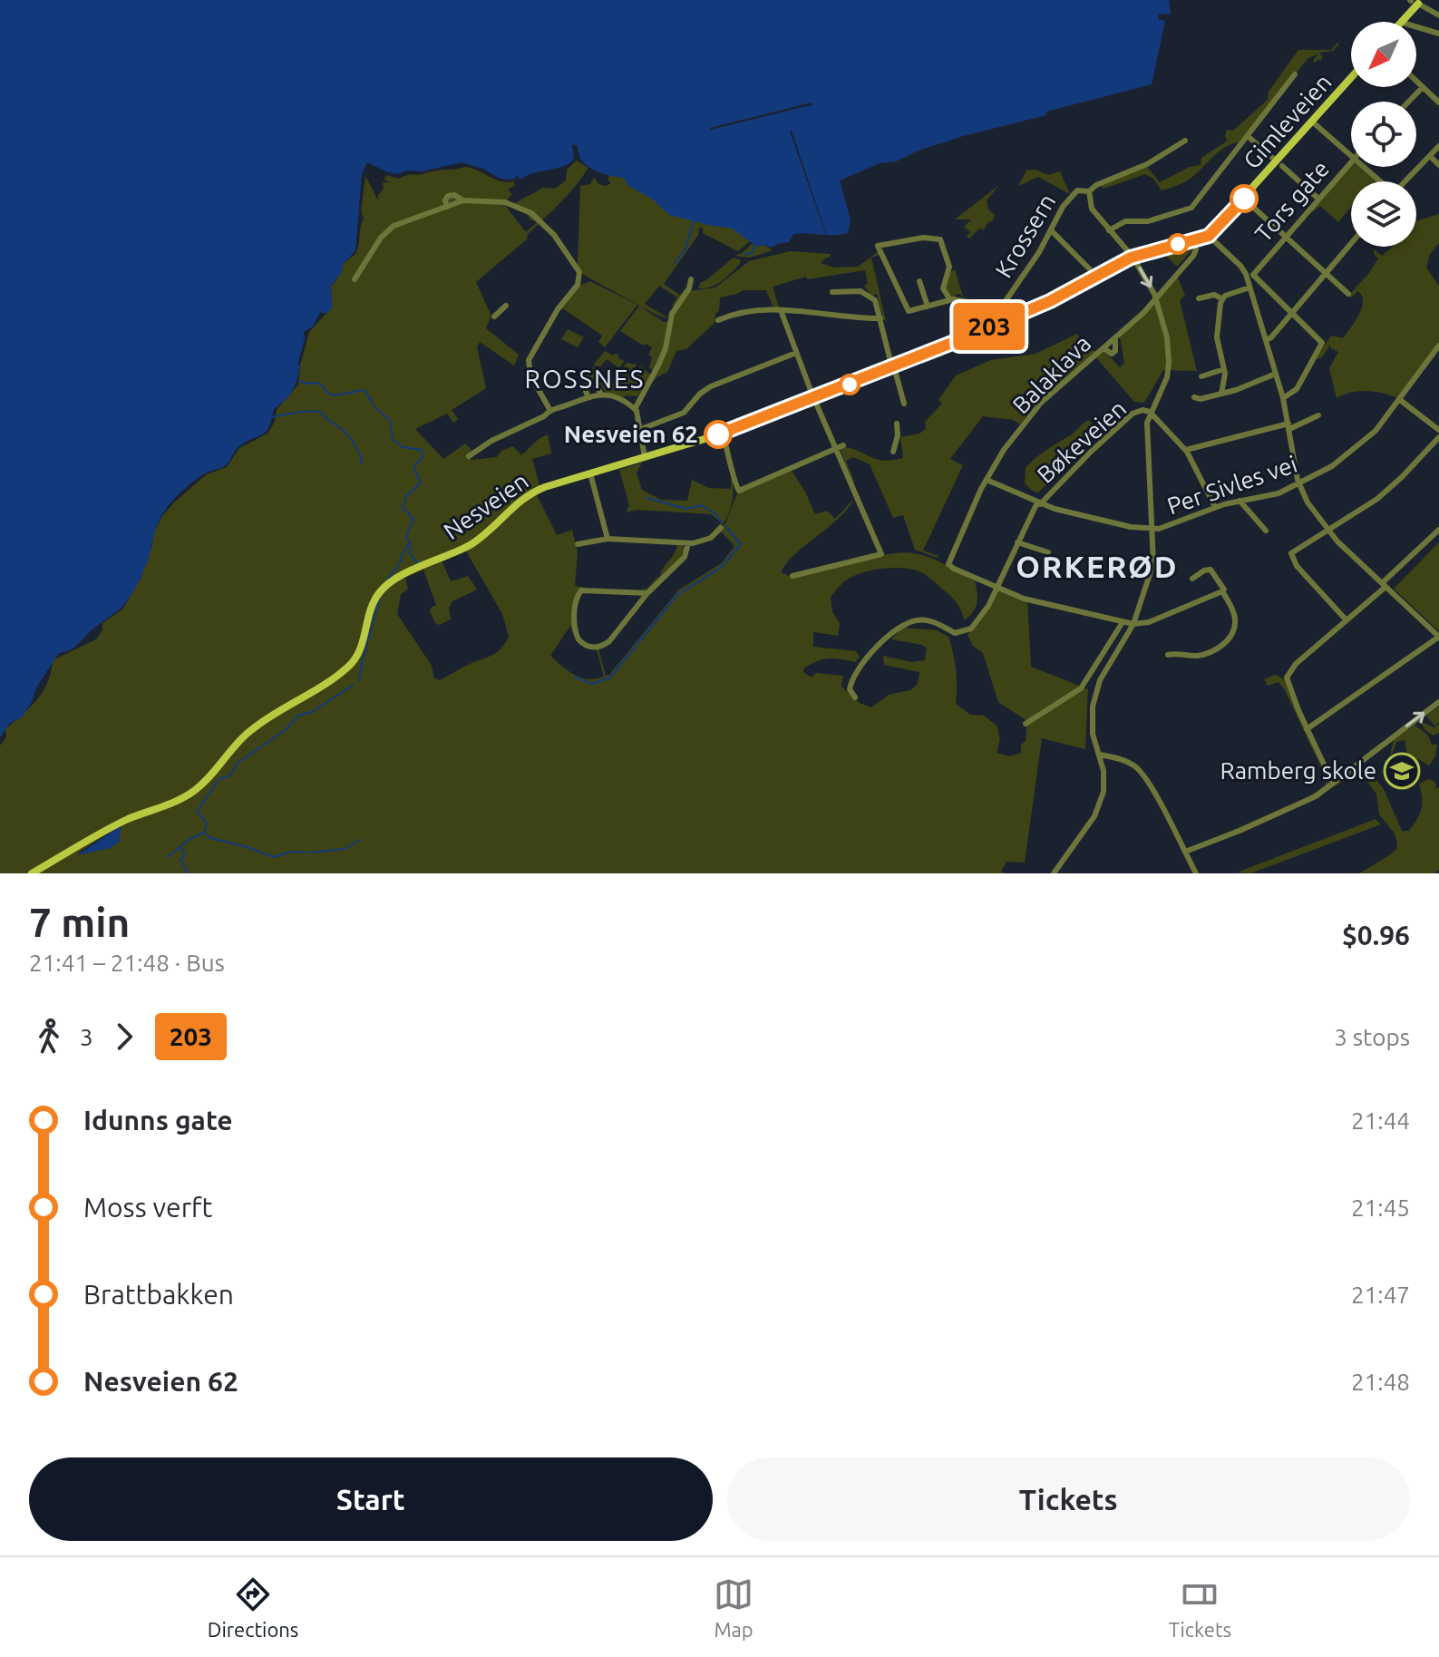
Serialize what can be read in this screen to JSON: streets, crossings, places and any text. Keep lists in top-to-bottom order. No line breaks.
{"streets":{"main road":["Gimleveien","Nesveien"],"street":["Tors gate","Krossern","Balaklava","Bøkeveien","Per Sivles vei"]},"crossings":[["Gimleveien","Nesveien"],["Balaklava","Bøkeveien"]],"districts":["ROSSNES","ORKERØD"],"places":{"other":["Nesveien 62"],"school or university":["Ramberg skole"]},"lines":["bus line 203"],"north":"bottom left","page":{"on_map":"203","heading":["7 min","21:41 – 21:48 · Bus","$0.96"],"legs":["3","203","3 stops"],"list":[{"name":"Idunns gate","value":"21:44"},{"name":"Moss verft","value":"21:45"},{"name":"Brattbakken","value":"21:47"},{"name":"Nesveien 62","value":"21:48"}],"buttons":["Start","Tickets"],"tabs":["Directions","Map","Tickets"]}}
